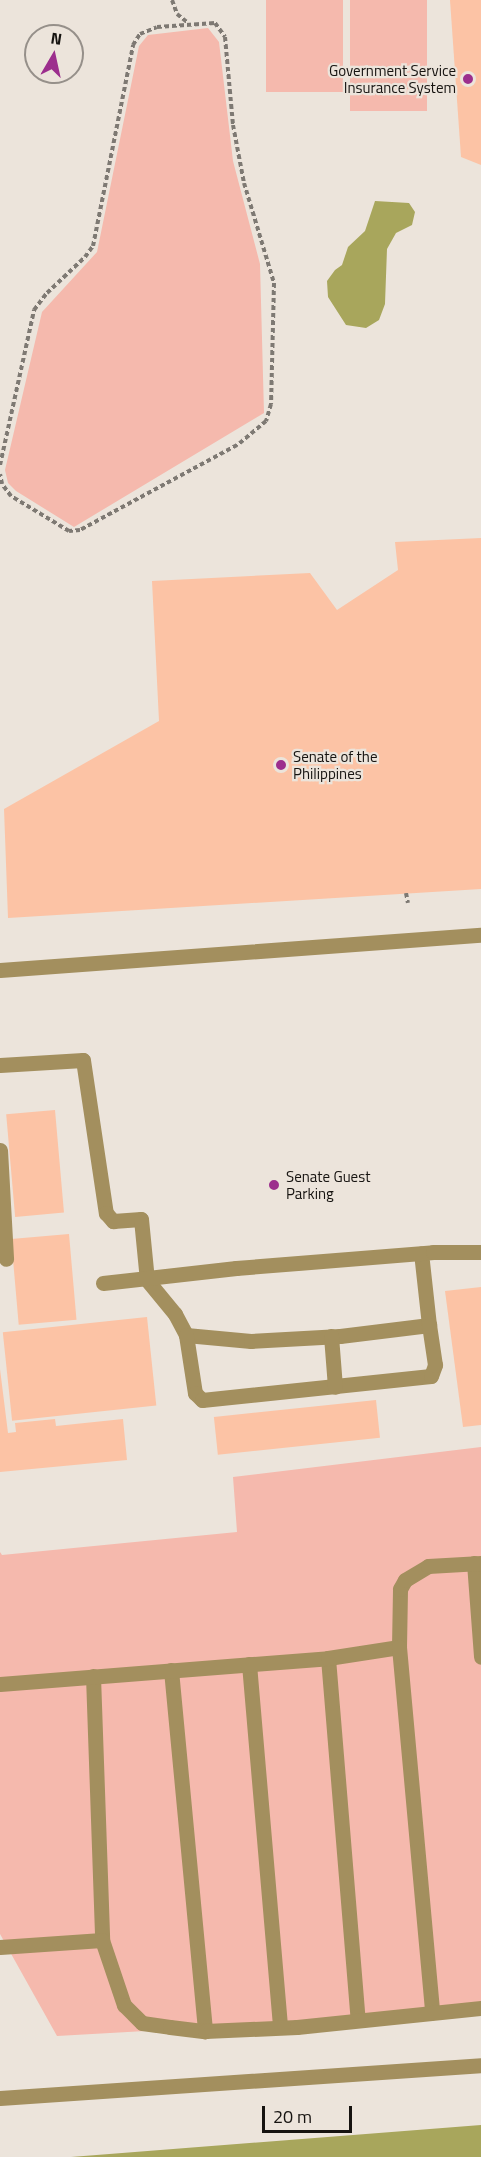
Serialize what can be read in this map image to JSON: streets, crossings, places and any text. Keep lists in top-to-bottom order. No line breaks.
{"places":["Government Service Insurance System","Senate of the Philippines","Senate Guest Parking"],"scale_bar":"20 m","north":"top"}
